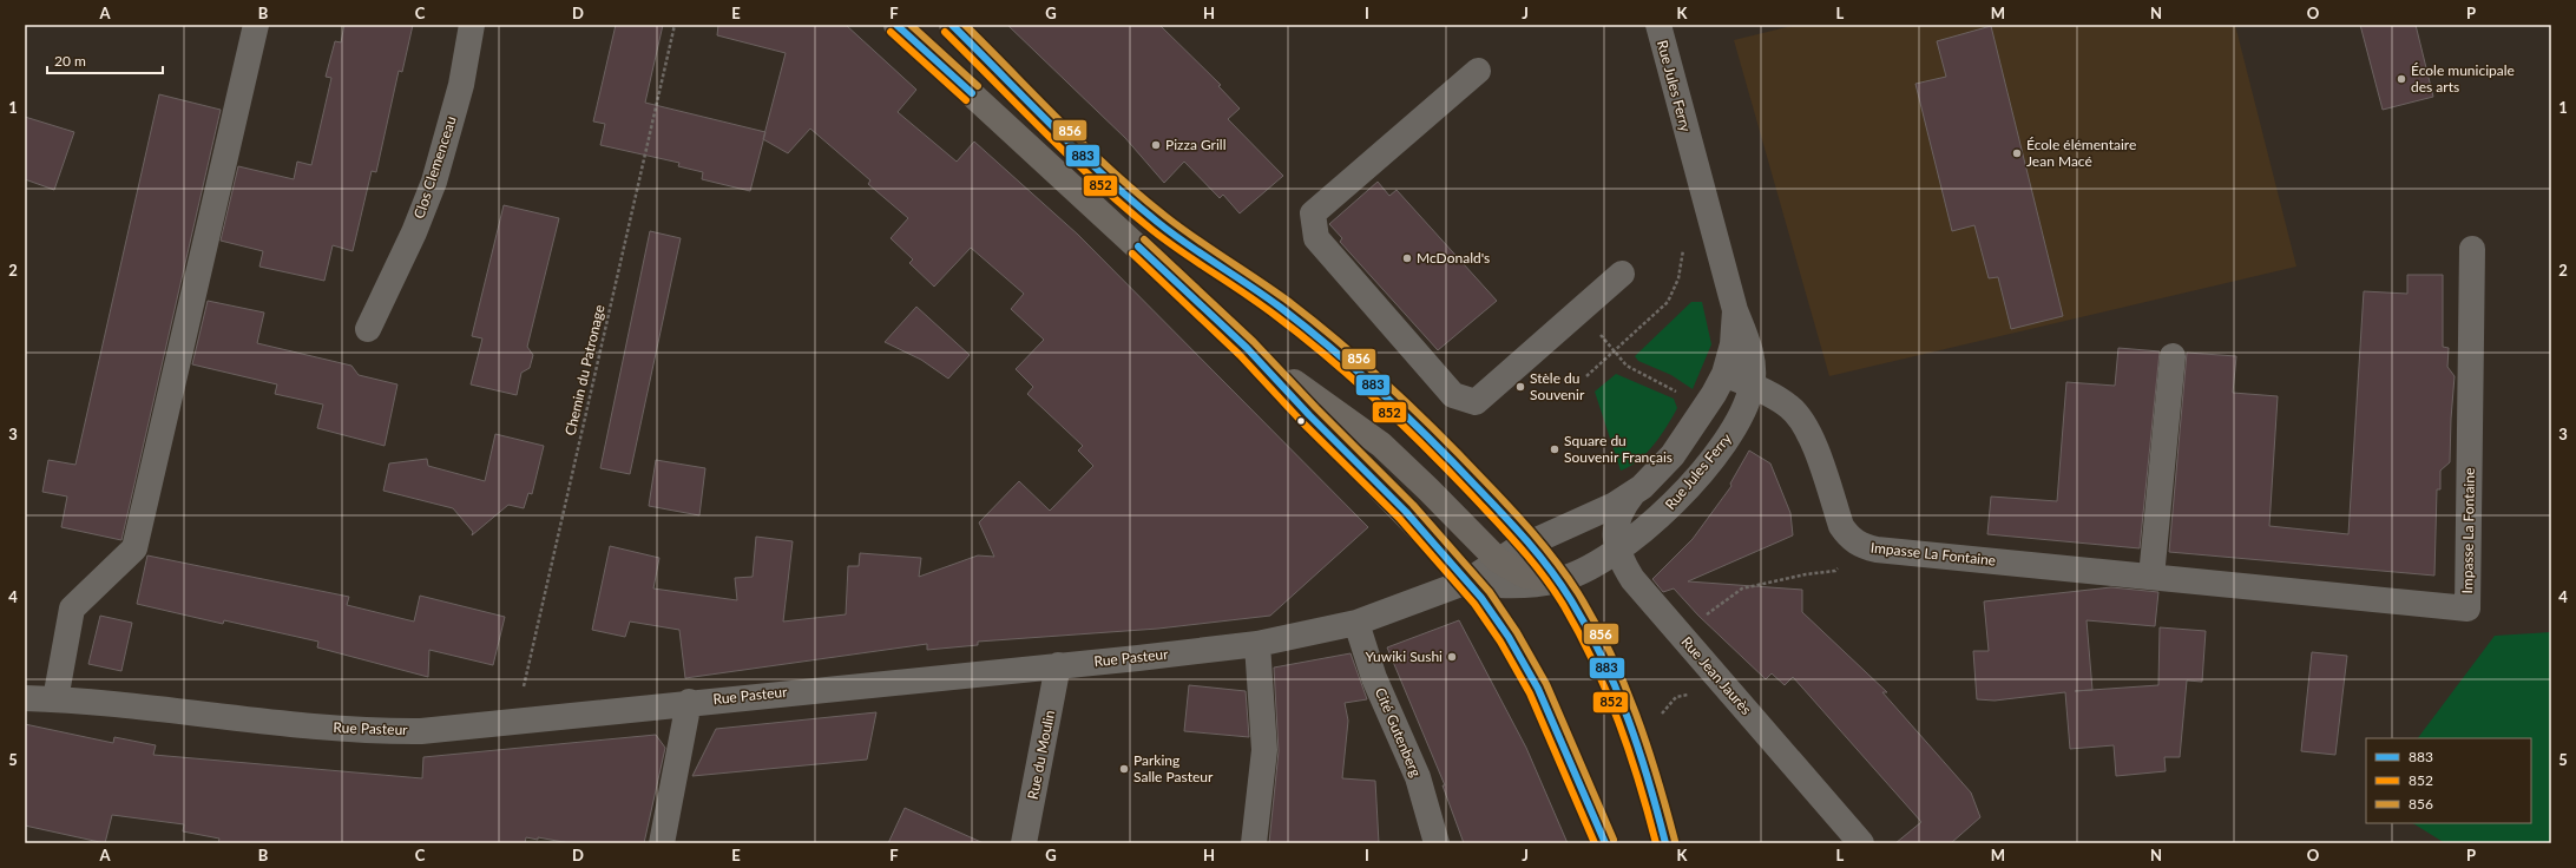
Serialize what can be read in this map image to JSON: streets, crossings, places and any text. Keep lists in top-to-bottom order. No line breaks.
{"streets":{"street":["Rue Jules Ferry","Clos Clemenceau","Impasse La Fontaine","Rue Pasteur","Rue Jean Jaurès","Cité Gutenberg","Rue du Moulin"],"path":["Chemin du Patronage"]},"crossings":[["Rue Jules Ferry","Impasse La Fontaine"],["Rue Jules Ferry","Rue Pasteur"],["Rue Jules Ferry","Rue Jean Jaurès"],["Chemin du Patronage","Rue Pasteur"],["Rue Pasteur","Cité Gutenberg"],["Rue Pasteur","Rue du Moulin"]],"places":["École municipale des arts","Pizza Grill","École élémentaire Jean Macé","McDonald's","Stèle du Souvenir","Square du Souvenir Français","Yuwiki Sushi","Parking Salle Pasteur"],"lines":["transit line 883","transit line 856","transit line 852"],"legend":["883","852","856"],"scale_bar":"20 m","grid":{"columns":["A","B","C","D","E","F","G","H","I","J","K","L","M","N","O","P"],"rows":["1","2","3","4","5"]}}
